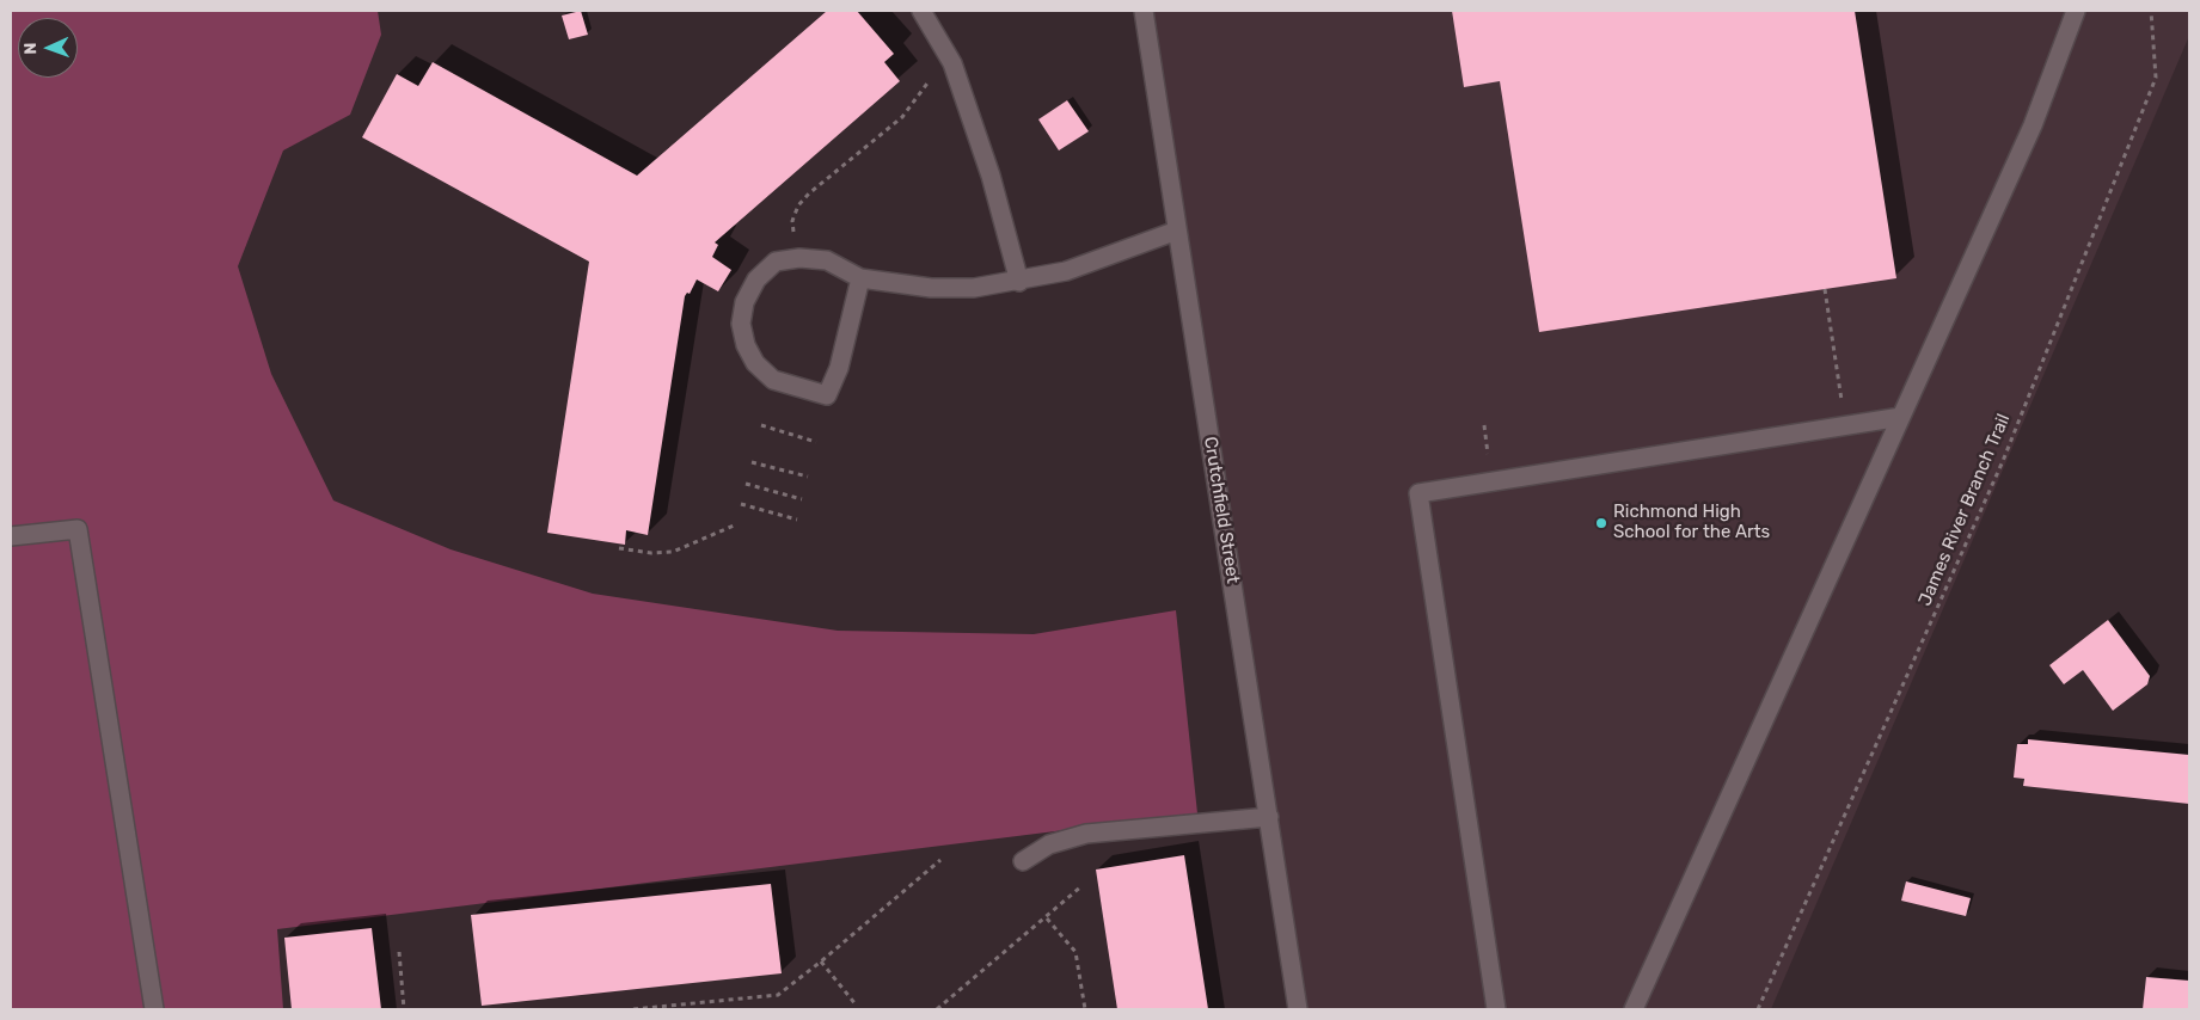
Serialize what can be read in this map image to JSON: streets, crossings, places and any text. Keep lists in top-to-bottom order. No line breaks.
{"streets":{"street":["Crutchfield Street"],"path":["James River Branch Trail"]},"places":["Richmond High School for the Arts"],"north":"left"}
